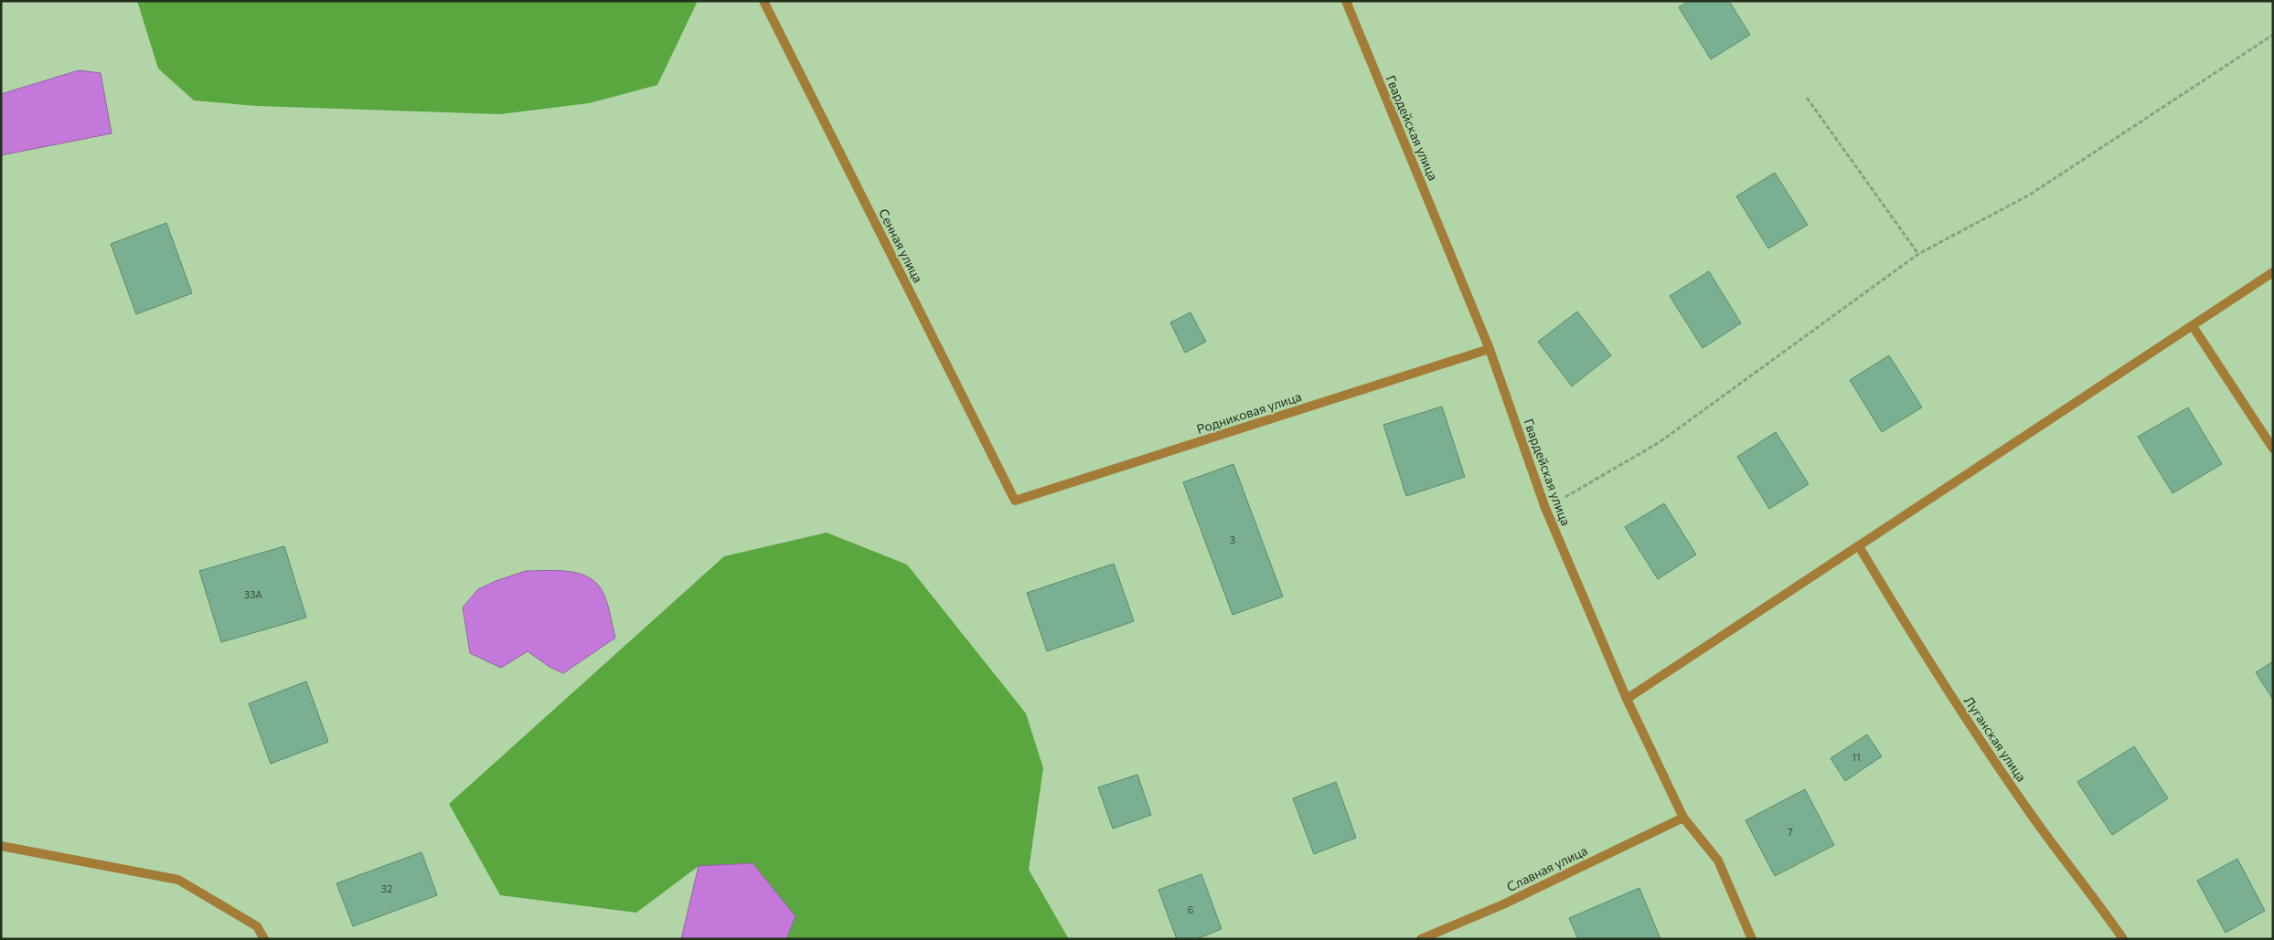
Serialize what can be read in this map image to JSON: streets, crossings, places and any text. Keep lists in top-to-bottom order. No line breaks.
{"streets":{"street":["Гвардейская улица","Сенная улица","Родниковая улица","Луганская улица","Славная улица"]},"crossings":[["Гвардейская улица","Родниковая улица"],["Гвардейская улица","Славная улица"],["Сенная улица","Родниковая улица"]],"house_numbers":["3","33А","11","7","32","6"]}
